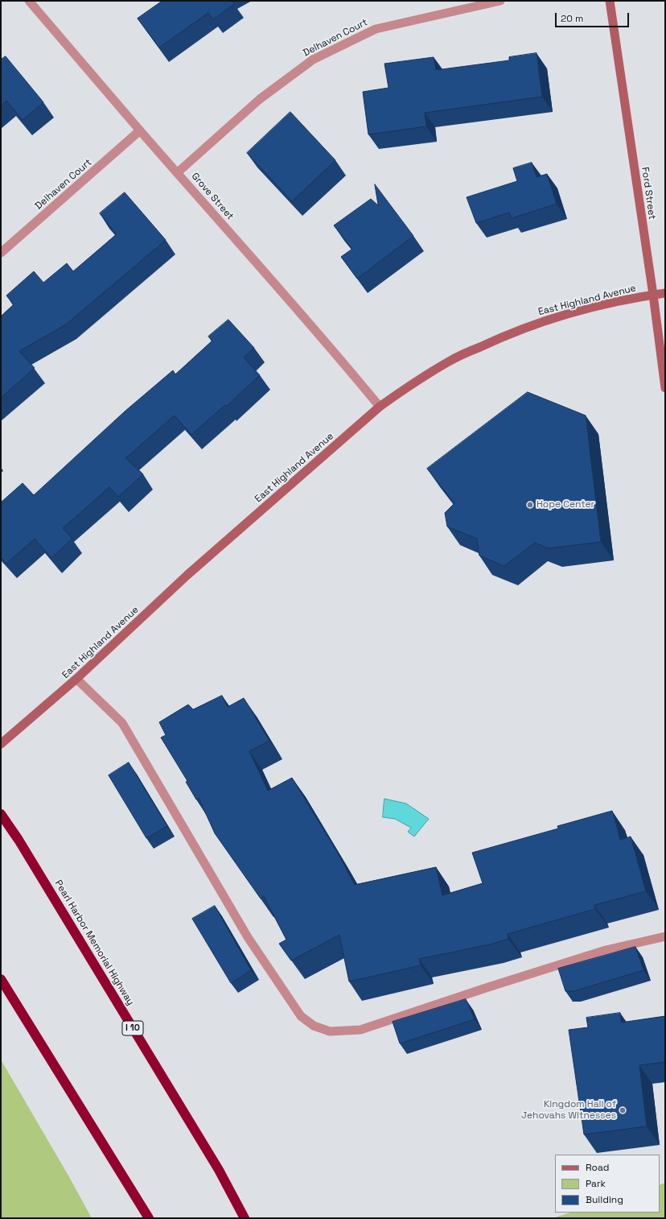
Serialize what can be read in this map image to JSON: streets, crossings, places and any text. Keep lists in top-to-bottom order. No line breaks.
{"streets":{"highway":["Pearl Harbor Memorial Highway","I 10"],"main road":["Ford Street","East Highland Avenue"],"street":["Delhaven Court","Grove Street"]},"crossings":[["Delhaven Court","Grove Street"],["Ford Street","East Highland Avenue"],["Grove Street","East Highland Avenue"]],"places":["Hope Center","Kingdom Hall of Jehovahs Witnesses"],"legend":["Road","Park","Building"],"scale_bar":"20 m"}
